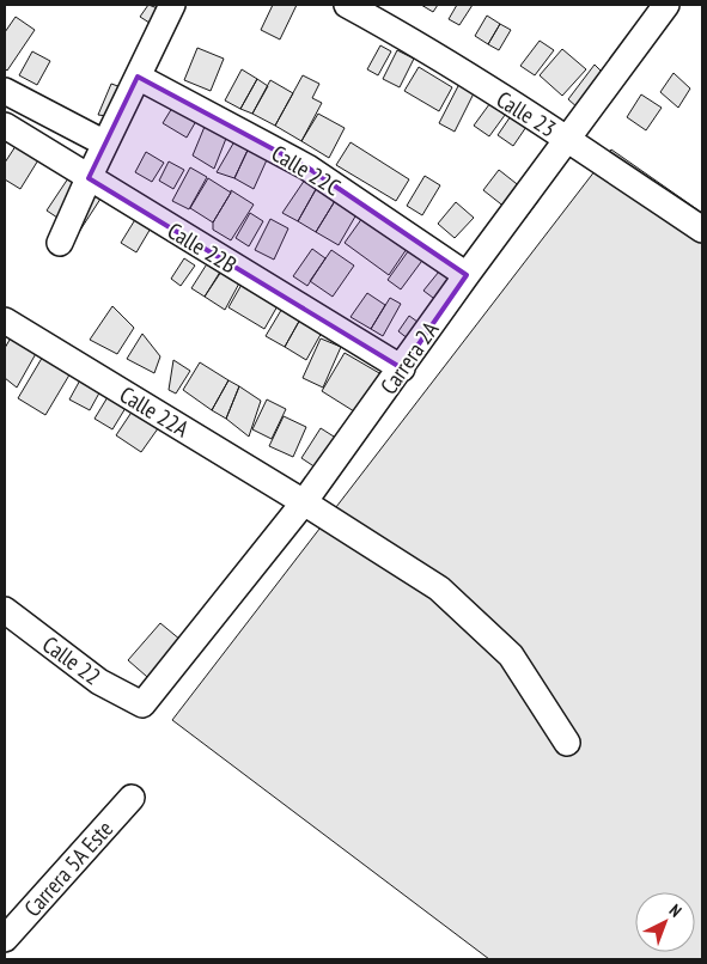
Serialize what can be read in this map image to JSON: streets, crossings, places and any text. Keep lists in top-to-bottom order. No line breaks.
{"streets":{"street":["Calle 23","Calle 22C","Calle 22B","Carrera 2A","Calle 22A","Calle 22","Carrera 5A Este"]},"crossings":[["Calle 23","Carrera 2A"],["Calle 22C","Carrera 2A"],["Calle 22B","Carrera 2A"],["Carrera 2A","Calle 22A"],["Carrera 2A","Calle 22"]],"north":"top right"}
